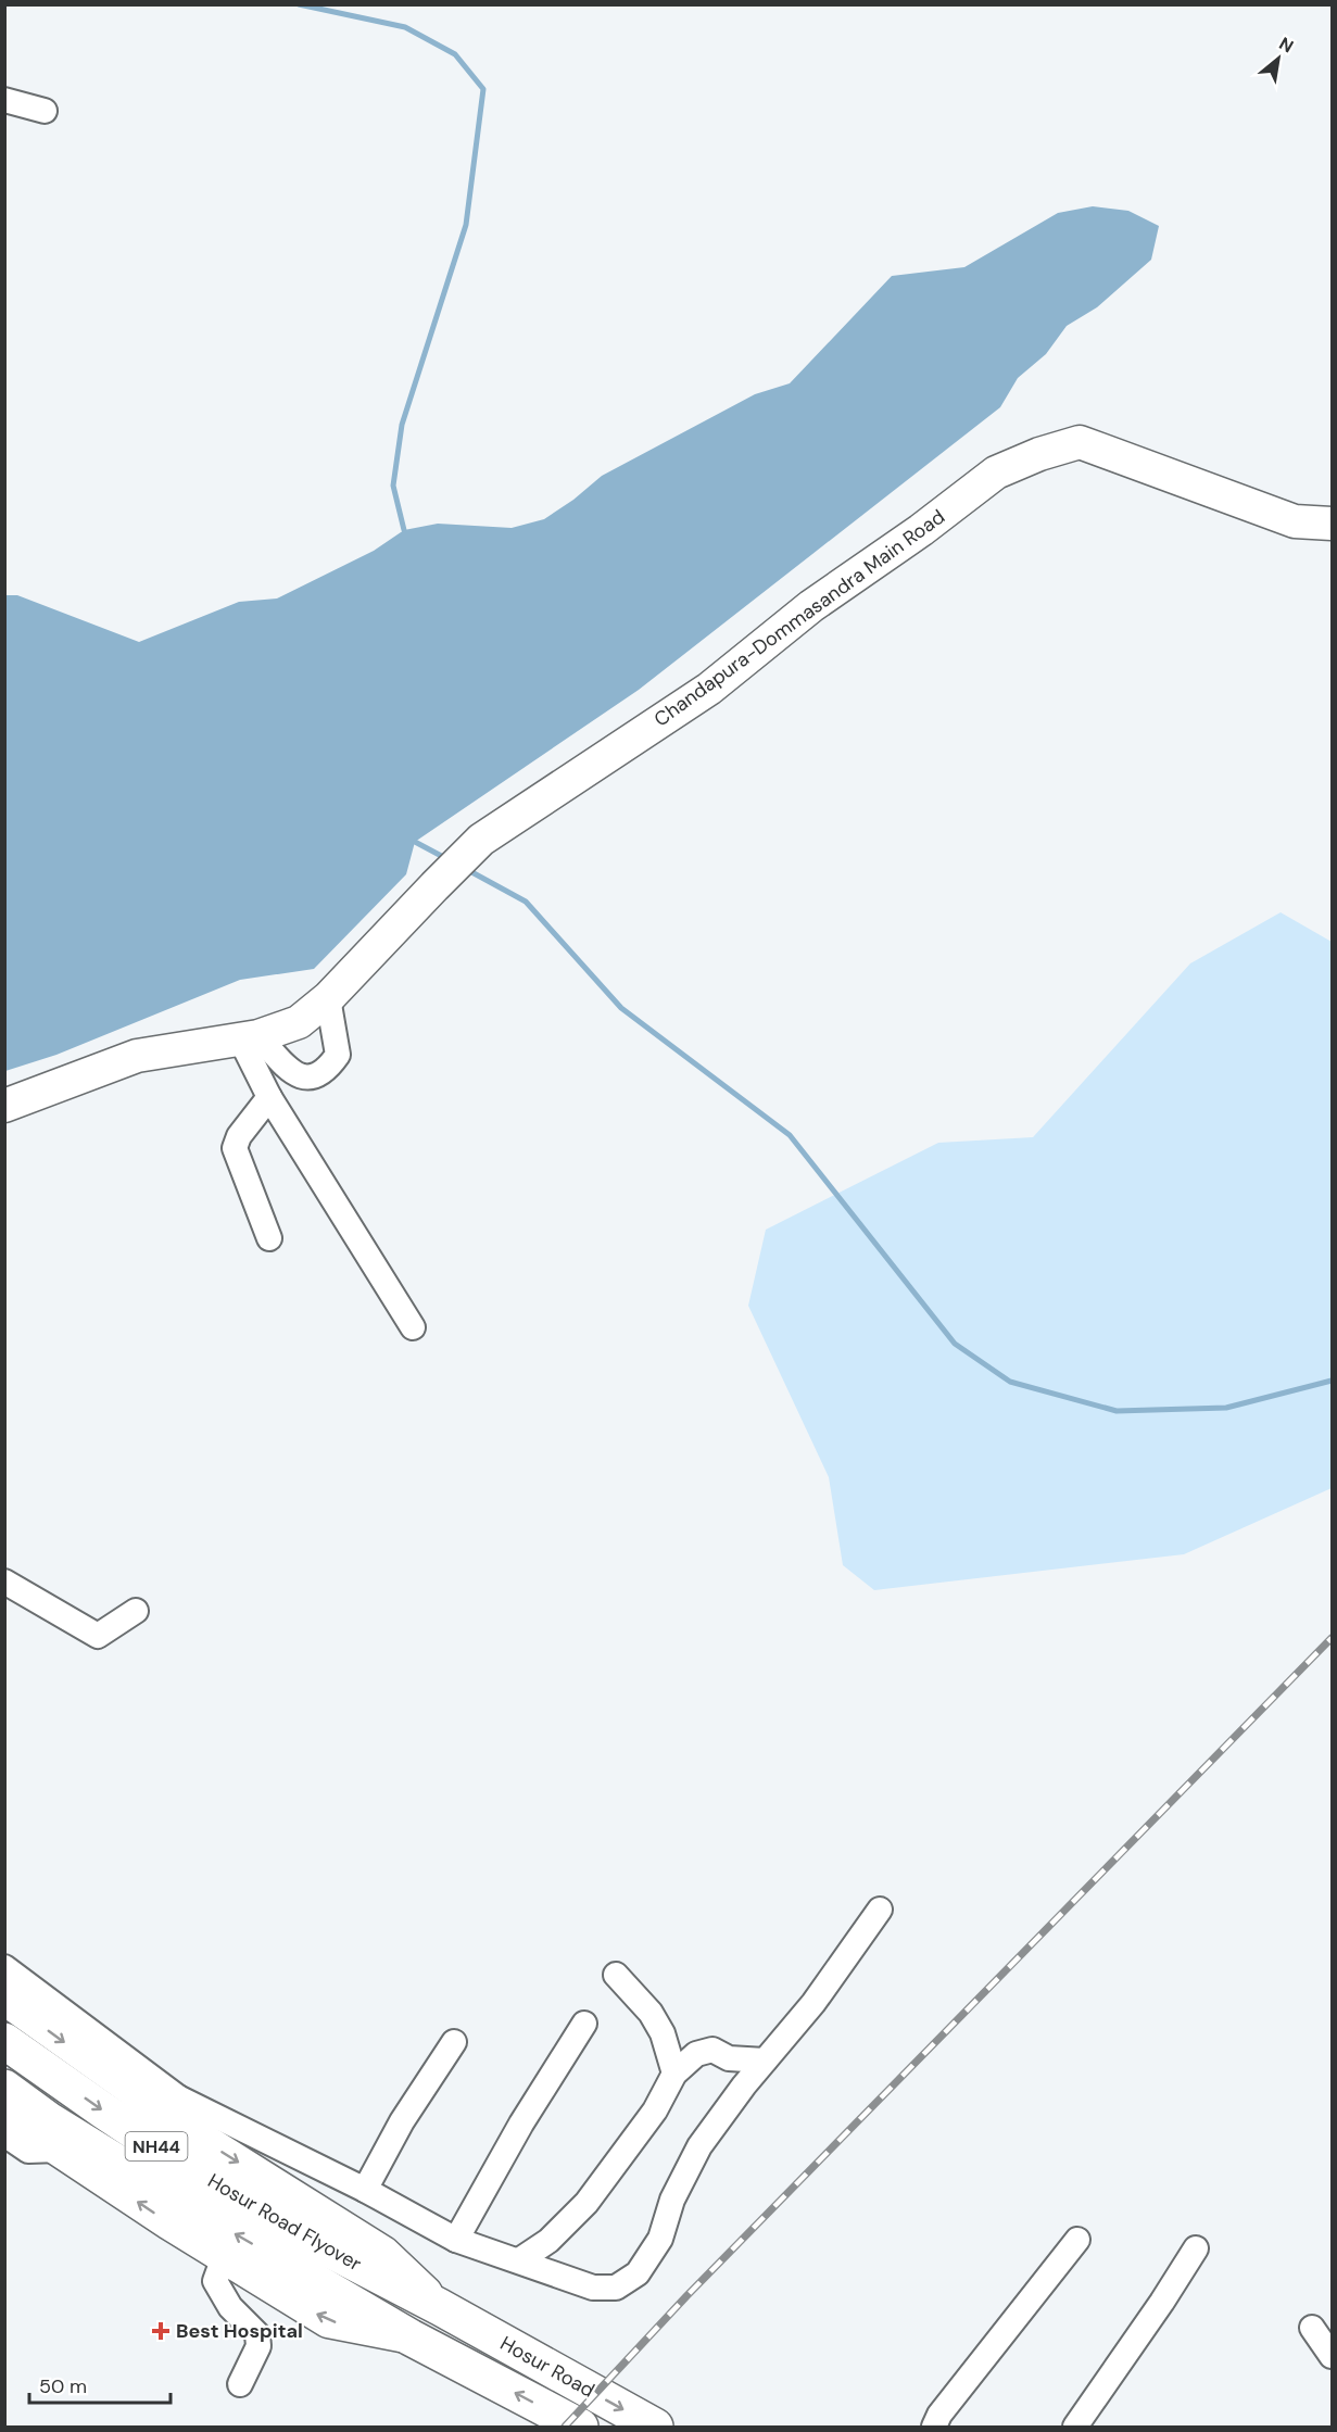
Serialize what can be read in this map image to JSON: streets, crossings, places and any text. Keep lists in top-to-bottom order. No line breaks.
{"streets":{"highway":["NH44","Hosur Road Flyover","Hosur Road"],"main road":["Chandapura-Dommasandra Main Road"]},"crossings":[["Hosur Road Flyover","Hosur Road"]],"places":{"health":["Best Hospital"]},"scale_bar":"50 m","north":"top right"}
